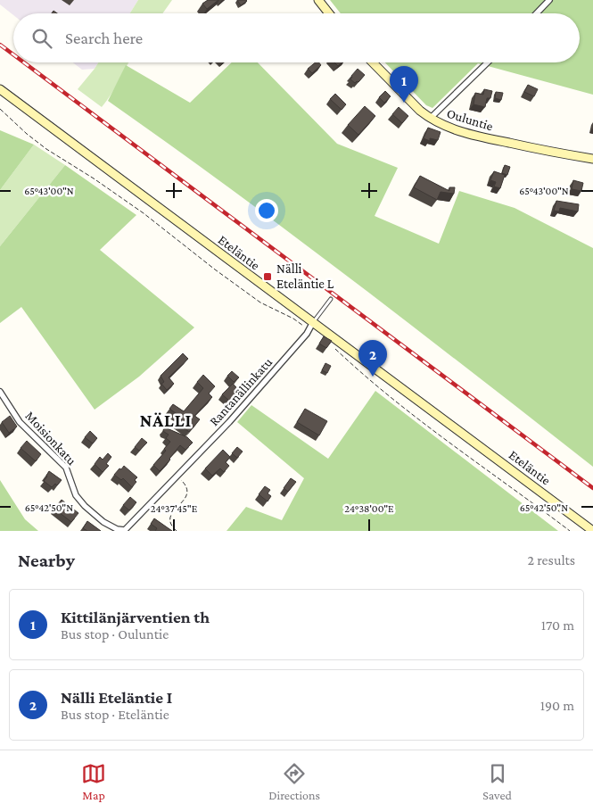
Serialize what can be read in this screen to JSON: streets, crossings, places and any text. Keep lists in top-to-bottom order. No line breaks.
{"streets":{"main road":["Ouluntie","Eteläntie"],"street":["Rantanällinkatu","Moisionkatu"]},"crossings":[["Eteläntie","Rantanällinkatu"],["Rantanällinkatu","Moisionkatu"]],"districts":["NÄLLI"],"places":{"transit":["Nälli Eteläntie L"]},"page":{"search":"Search here","pins":["1","2"],"heading":["Nearby","2 results"],"list":[{"mark":"1","name":"Kittilänjärventien th","note":"Bus stop · Ouluntie","value":"170 m"},{"mark":"2","name":"Nälli Eteläntie I","note":"Bus stop · Eteläntie","value":"190 m"}],"nav":["Map","Directions","Saved"]},"coordinates":["65°43'00\"N","65°42'50\"N","24°37'45\"E","24°38'00\"E"]}
